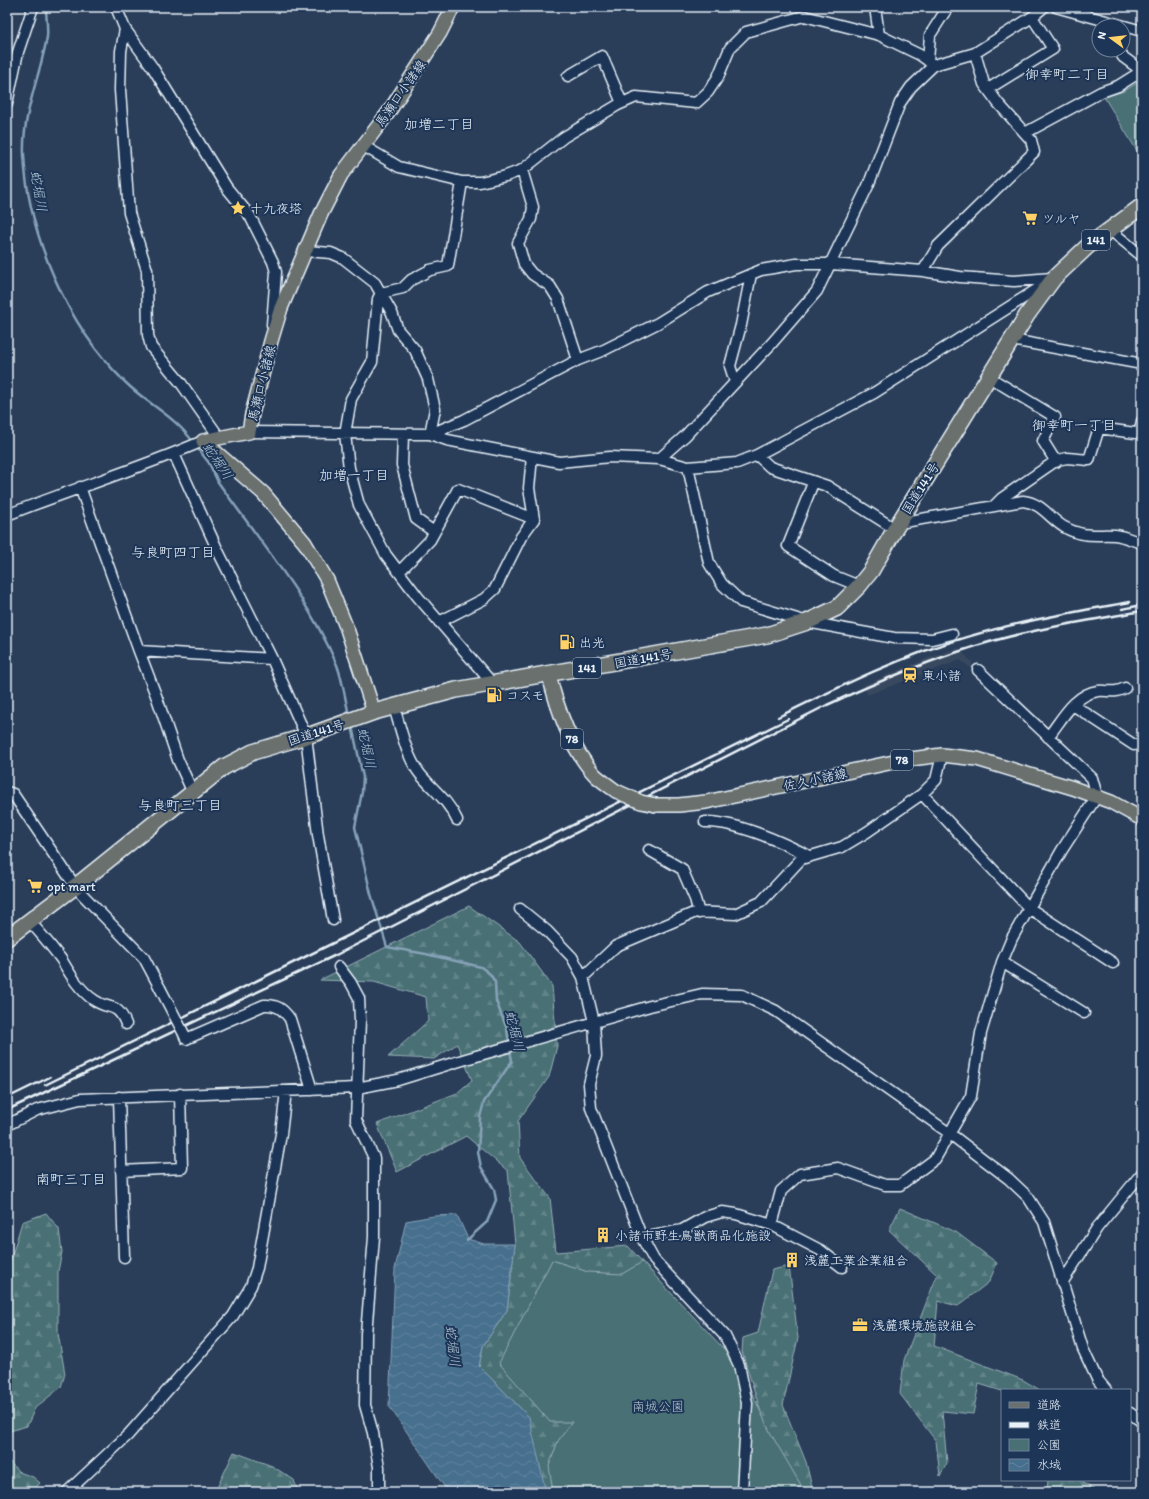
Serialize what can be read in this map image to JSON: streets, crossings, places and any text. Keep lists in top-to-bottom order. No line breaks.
{"streets":{"highway":["141","国道141号"],"main road":["馬瀬口小諸線","78","佐久小諸線"]},"crossings":[["国道141号","佐久小諸線"]],"districts":["御幸町二丁目","加増二丁目","御幸町一丁目","加増一丁目","与良町四丁目","与良町三丁目","南町三丁目"],"water":["蛇堀川"],"parks":["南城公園"],"places":{"place":["十九夜塔"],"supermarket":["ツルヤ","opt mart"],"fuel station":["出光","コスモ"],"station":["東小諸"],"building":["小諸市野生鳥獣商品化施設","浅麓工業企業組合"],"office":["浅麓環境施設組合"]},"legend":["道路","鉄道","公園","水域"],"north":"left"}
